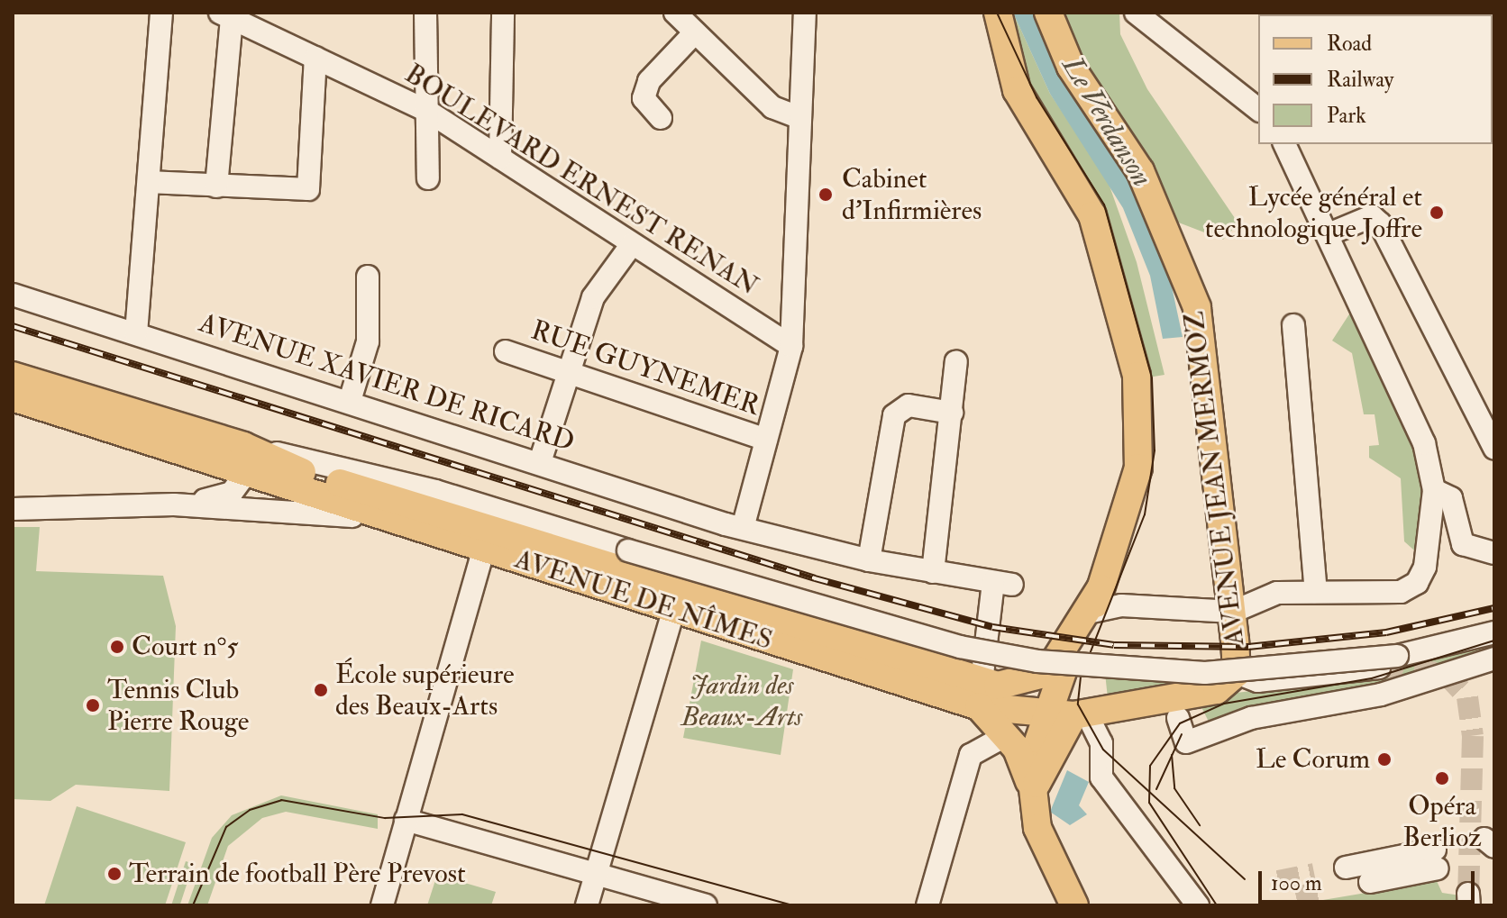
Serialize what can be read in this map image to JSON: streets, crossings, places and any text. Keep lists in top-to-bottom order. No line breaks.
{"streets":{"main road":["AVENUE JEAN MERMOZ","AVENUE DE NÎMES"],"street":["BOULEVARD ERNEST RENAN","RUE GUYNEMER","AVENUE XAVIER DE RICARD"]},"crossings":[["AVENUE XAVIER DE RICARD","AVENUE DE NÎMES"],["AVENUE JEAN MERMOZ","AVENUE DE NÎMES"]],"water":["Le Verdanson"],"parks":["Jardin des Beaux-Arts"],"places":["Cabinet d'Infirmières","Lycée général et technologique Joffre","Court n°5","École supérieure des Beaux-Arts","Tennis Club Pierre Rouge","Le Corum","Opéra Berlioz","Terrain de football Père Prevost"],"legend":["Road","Railway","Park"],"scale_bar":"100 m"}
